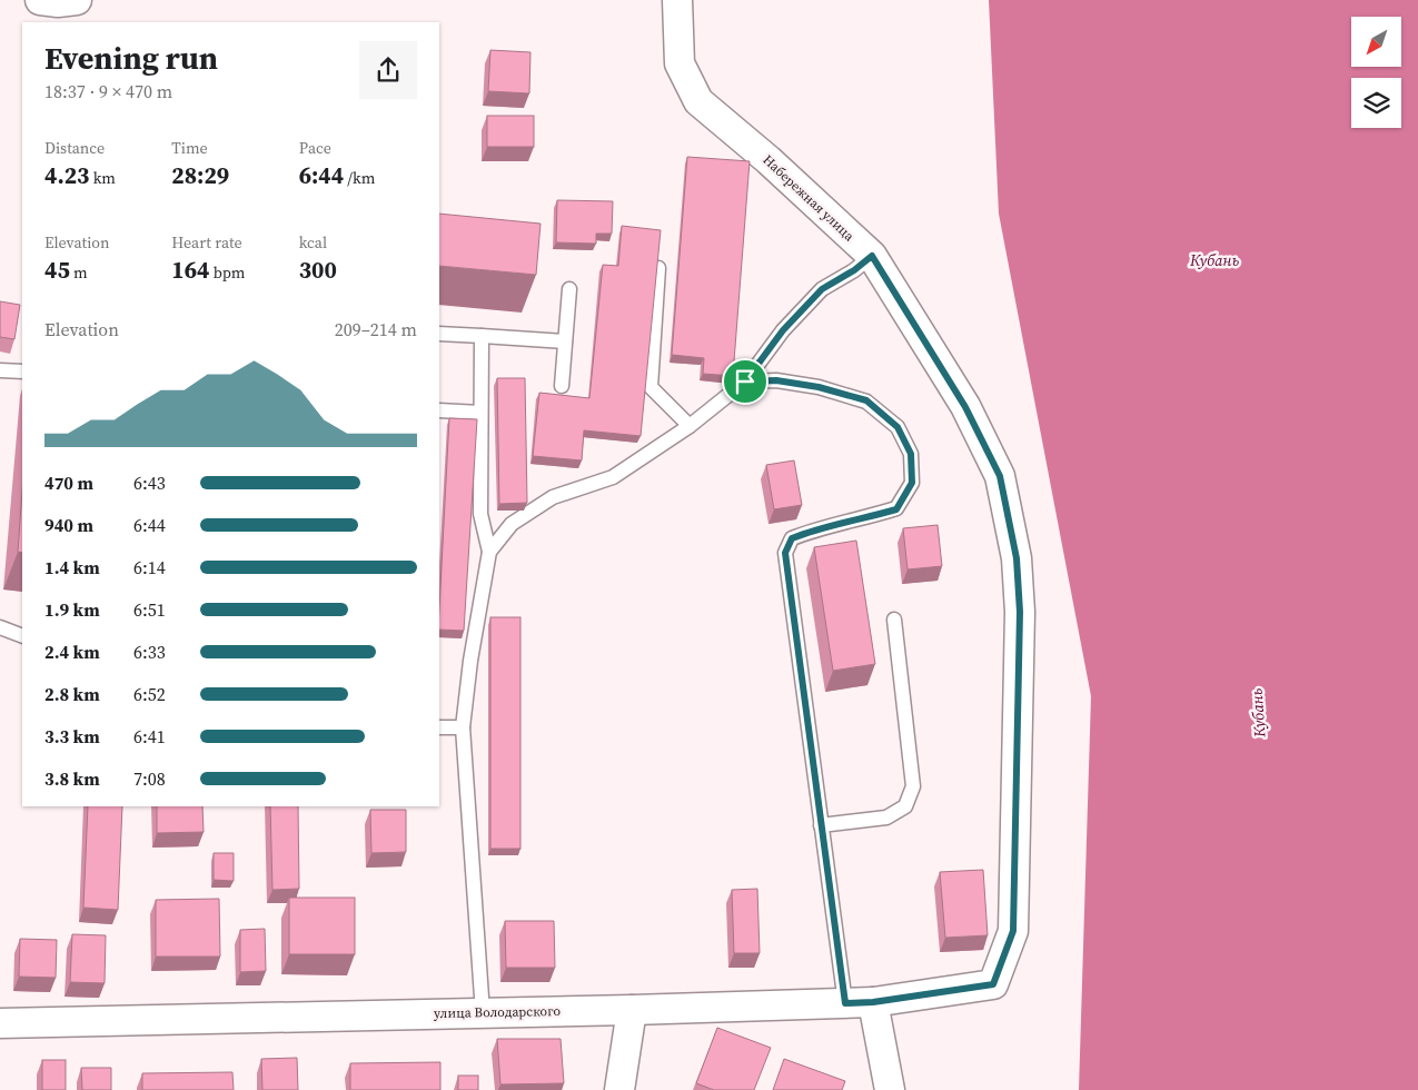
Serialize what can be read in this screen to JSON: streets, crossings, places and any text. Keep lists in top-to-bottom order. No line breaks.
{"streets":{"street":["Набережная улица","улица Володарского"]},"crossings":[["Набережная улица","улица Володарского"]],"water":["Кубань"],"north":"bottom left","page":{"heading":["Evening run","18:37 · 9 × 470 m"],"stats":[["Distance","4.23 km"],["Time","28:29"],["Pace","6:44 /km"],["Elevation","45 m"],["Heart rate","164 bpm"],["kcal","300"]],"chart":["Elevation","209–214 m"],"list":[{"name":"470 m","note":"6:43"},{"name":"940 m","note":"6:44"},{"name":"1.4 km","note":"6:14"},{"name":"1.9 km","note":"6:51"},{"name":"2.4 km","note":"6:33"},{"name":"2.8 km","note":"6:52"},{"name":"3.3 km","note":"6:41"},{"name":"3.8 km","note":"7:08"}]}}
